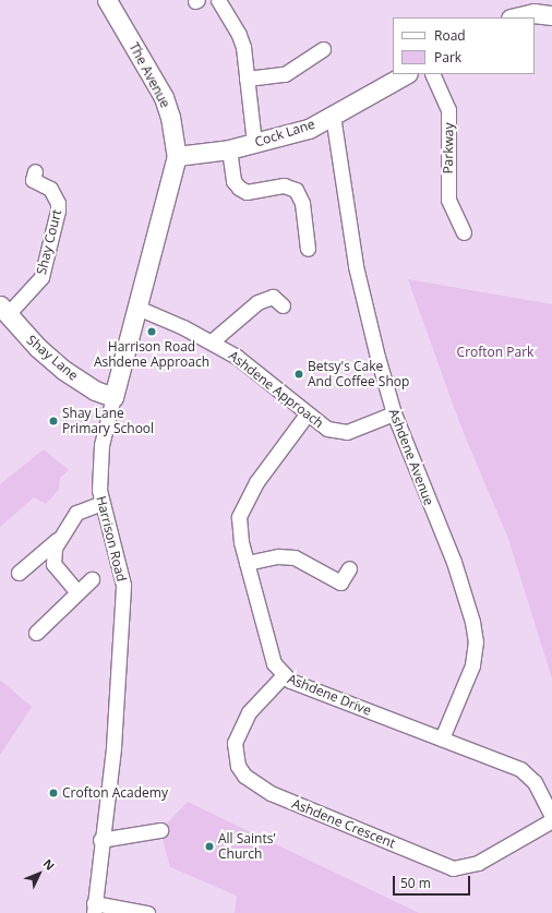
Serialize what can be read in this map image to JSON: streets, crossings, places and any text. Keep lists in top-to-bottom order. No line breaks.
{"streets":{"main road":["The Avenue","Cock Lane","Shay Lane","Harrison Road"],"street":["Parkway","Shay Court","Ashdene Approach","Ashdene Avenue","Ashdene Drive","Ashdene Crescent"]},"crossings":[["The Avenue","Cock Lane"],["The Avenue","Harrison Road"],["Cock Lane","Ashdene Avenue"],["Cock Lane","Harrison Road"],["Shay Court","Shay Lane"],["Shay Lane","Harrison Road"],["Ashdene Approach","Ashdene Avenue"],["Ashdene Approach","Harrison Road"],["Ashdene Approach","Ashdene Drive"],["Ashdene Avenue","Ashdene Drive"],["Ashdene Drive","Ashdene Crescent"]],"parks":["Crofton Park"],"places":["Harrison Road Ashdene Approach","Betsy's Cake And Coffee Shop","Shay Lane Primary School","Crofton Academy","All Saints’ Church"],"legend":["Road","Park"],"scale_bar":"50 m","north":"top right"}
